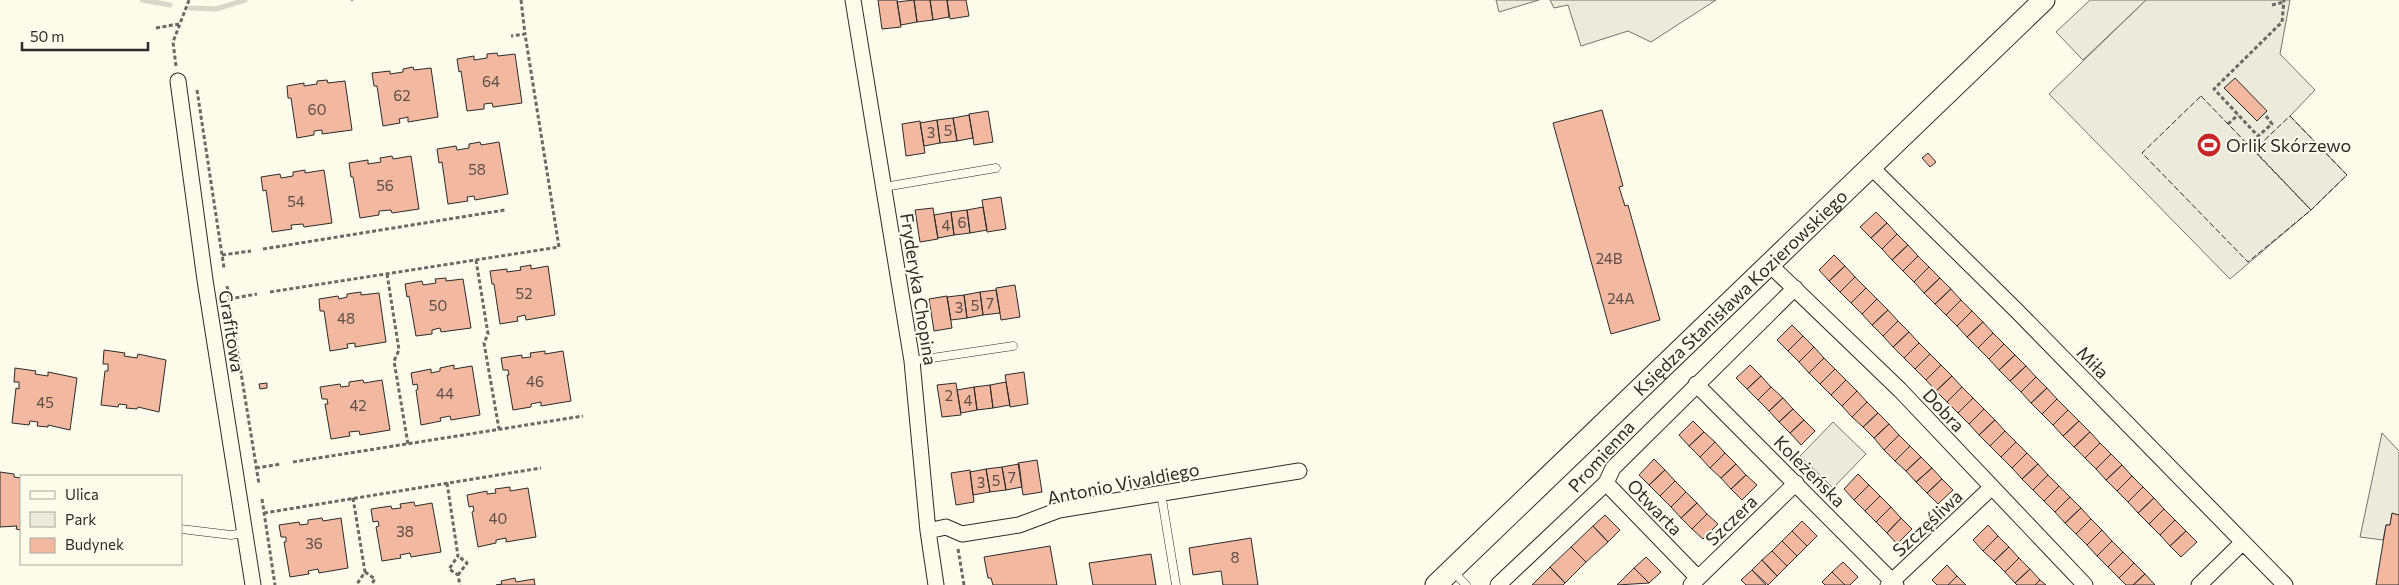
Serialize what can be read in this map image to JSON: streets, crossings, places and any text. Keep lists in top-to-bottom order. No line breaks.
{"streets":{"street":["Fryderyka Chopina","Księdza Stanisława Kozierowskiego","Grafitowa","Miła","Dobra","Promienna","Koleżeńska","Antonio Vivaldiego","Otwarta","Szczera","Szczęśliwa"]},"crossings":[["Fryderyka Chopina","Antonio Vivaldiego"],["Księdza Stanisława Kozierowskiego","Miła"],["Księdza Stanisława Kozierowskiego","Dobra"],["Dobra","Promienna"],["Dobra","Szczęśliwa"],["Promienna","Koleżeńska"],["Promienna","Otwarta"],["Koleżeńska","Szczera"],["Koleżeńska","Szczęśliwa"],["Otwarta","Szczera"]],"places":{"sports":["Orlik Skórzewo"]},"house_numbers":["64","62","60","5","3","58","56","54","6","4","24B","52","24A","7","50","5","3","48","46","44","2","4","45","42","7","5","3","40","38","36","8"],"legend":["Ulica","Park","Budynek"],"scale_bar":"50 m"}
